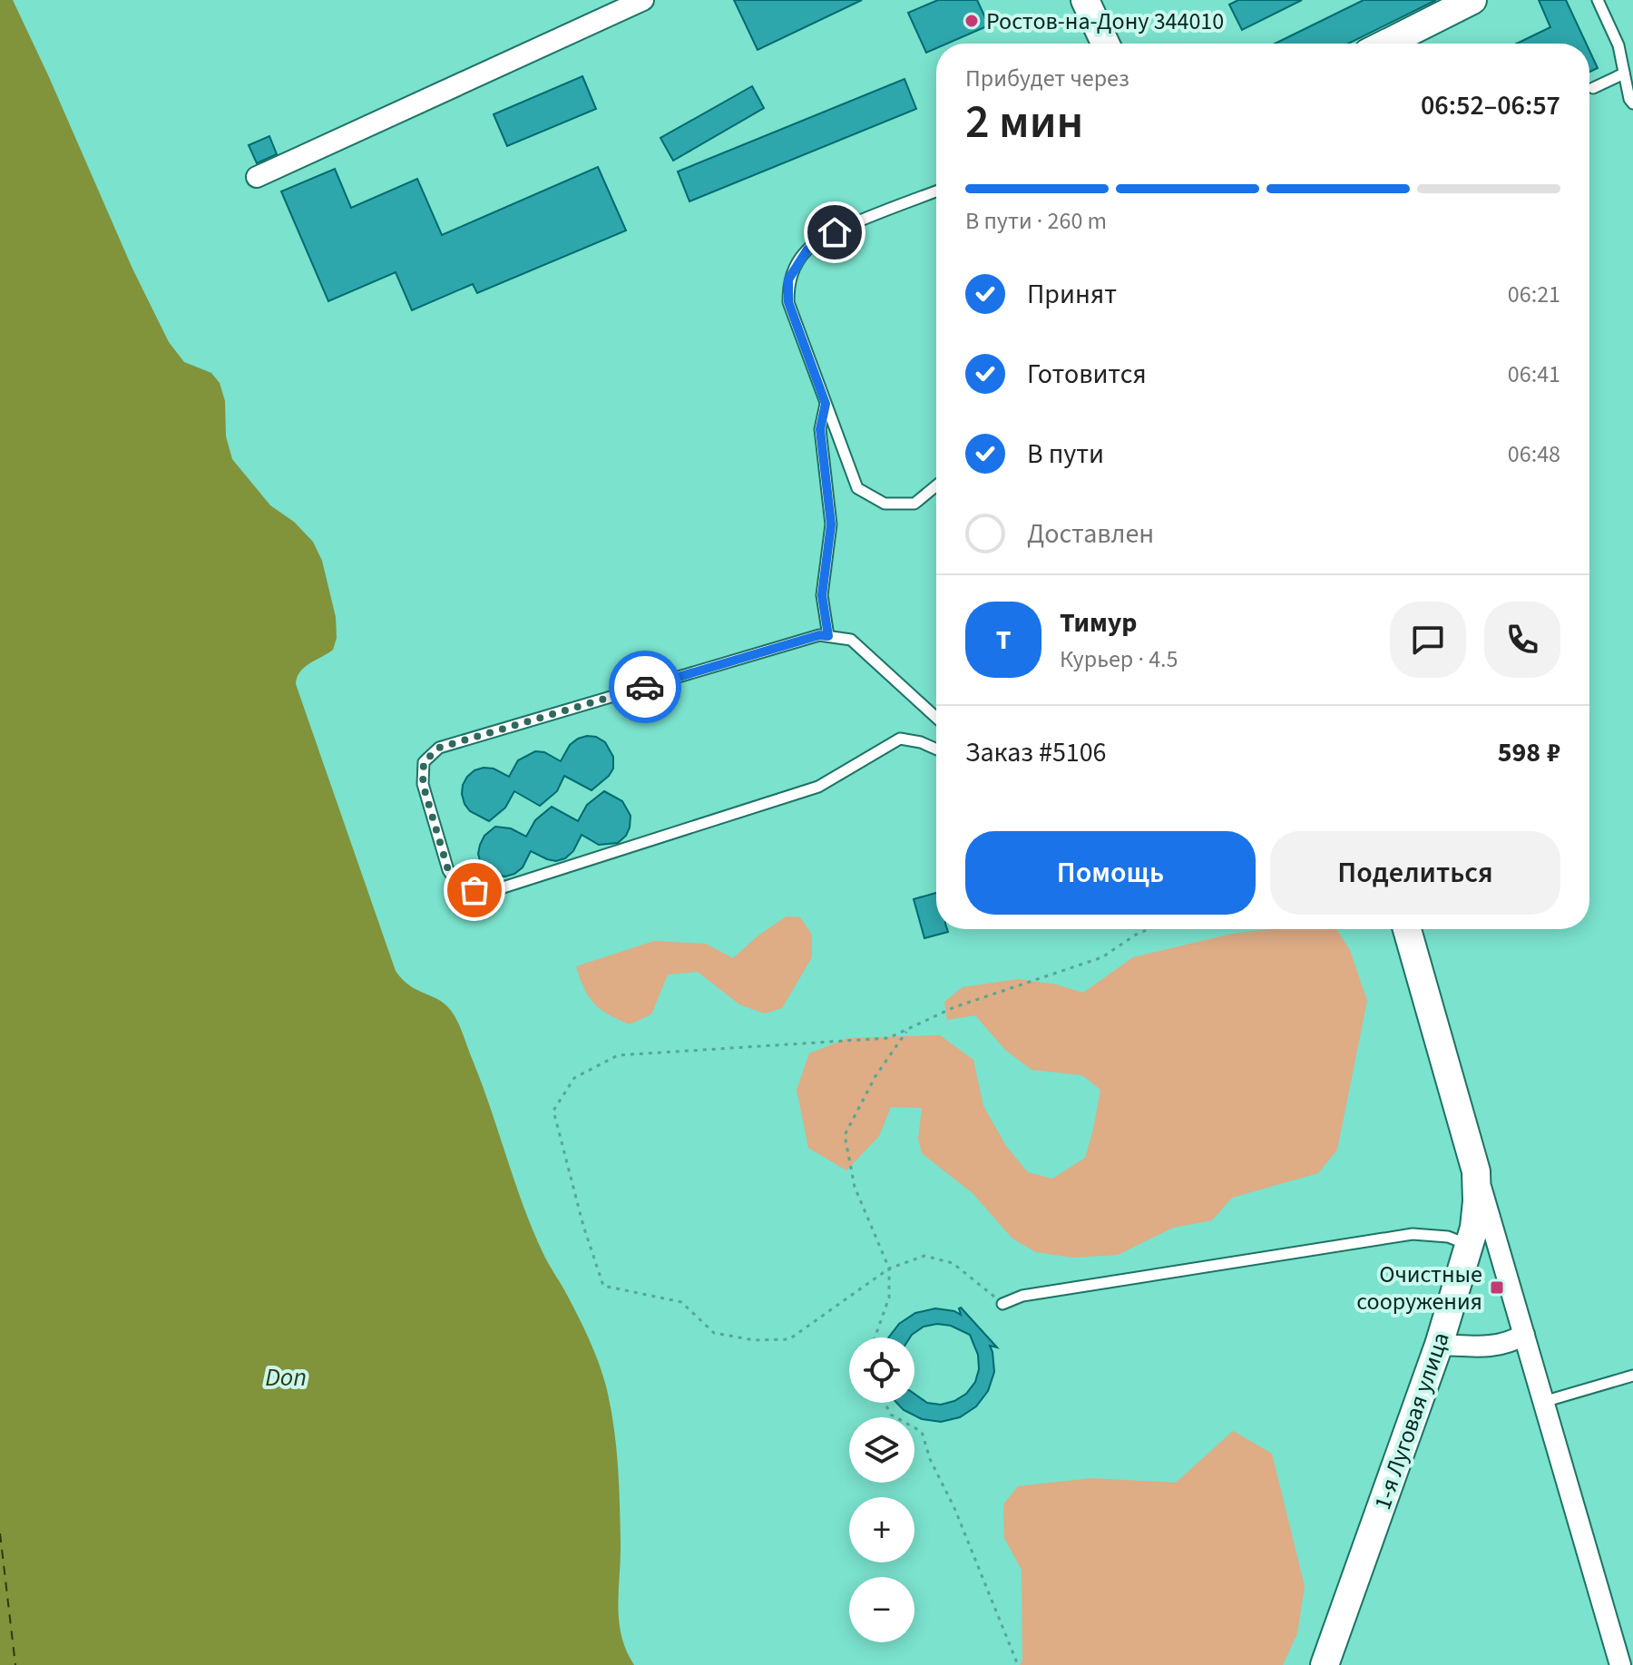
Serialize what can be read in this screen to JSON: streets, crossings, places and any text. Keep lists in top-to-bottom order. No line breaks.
{"streets":{"main road":["1-я Луговая улица"]},"water":["Don"],"places":{"other":["Ростов-на-Дону 344010"],"transit":["Очистные сооружения"]},"page":{"heading":["2 мин","Прибудет через","06:52–06:57"],"panel":["Тимур","Курьер · 4.5","Заказ #5106","598 ₽"],"bar":"В пути · 260 m","list":[["Принят","06:21"],["Готовится","06:41"],["В пути","06:48"],"Доставлен"],"round":"Т","buttons":["Помощь","Поделиться"],"map_buttons":["+","−"]}}
